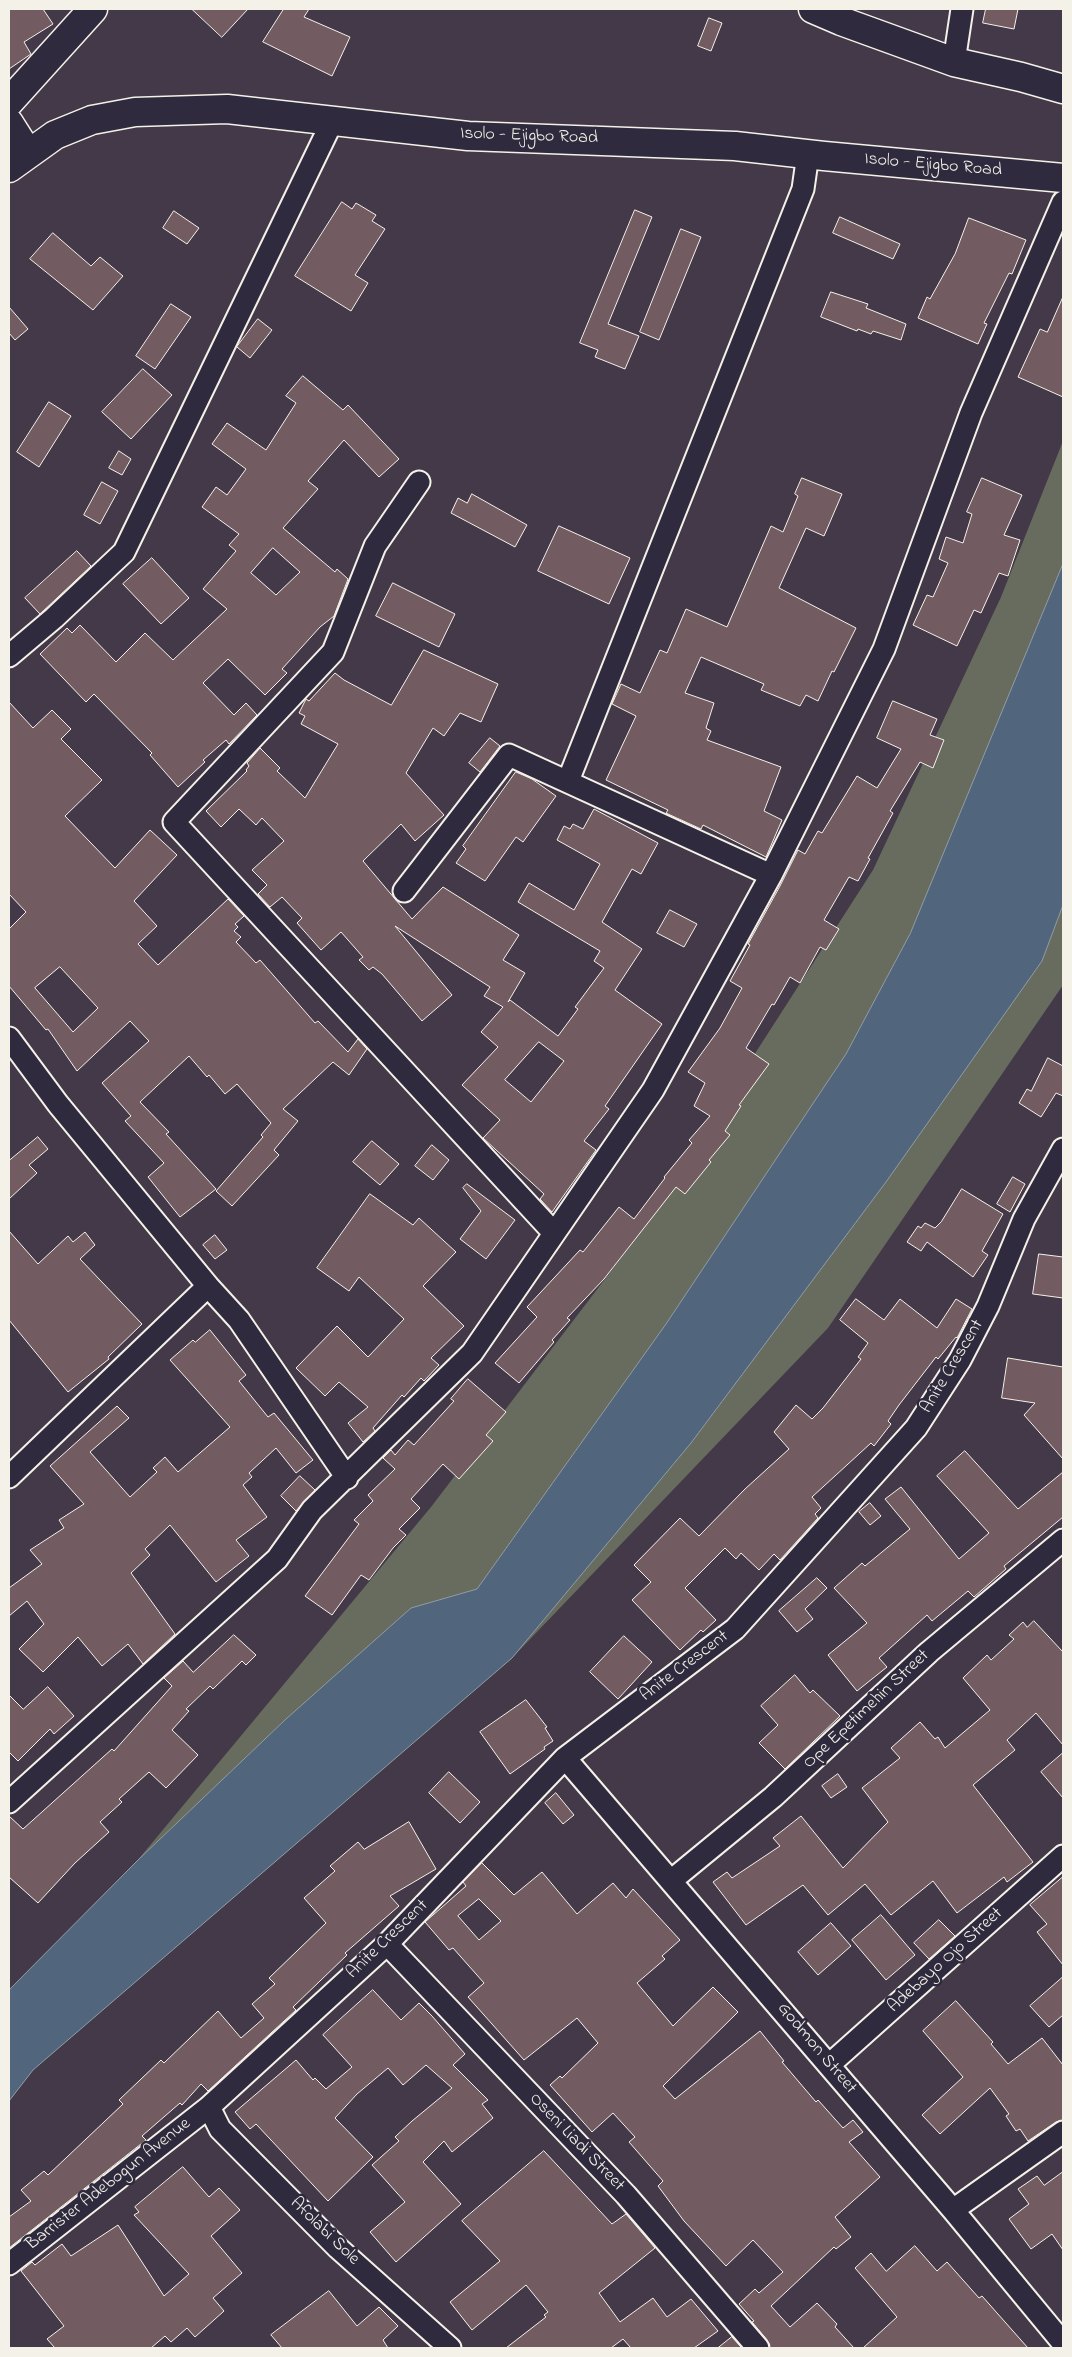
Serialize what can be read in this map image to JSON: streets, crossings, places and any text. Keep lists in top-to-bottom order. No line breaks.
{"streets":{"main road":["Isolo - Ejigbo Road"],"street":["Anite Crescent","Ope Epetimehin Street","Adebayo Ojo Street","Godmon Street","Oseni Liadi Street","Barrister Adebogun Avenue","Afolabi Sole"]},"crossings":[["Anite Crescent","Godmon Street"],["Anite Crescent","Oseni Liadi Street"],["Anite Crescent","Barrister Adebogun Avenue"],["Anite Crescent","Afolabi Sole"],["Ope Epetimehin Street","Godmon Street"],["Adebayo Ojo Street","Godmon Street"],["Barrister Adebogun Avenue","Afolabi Sole"]]}
